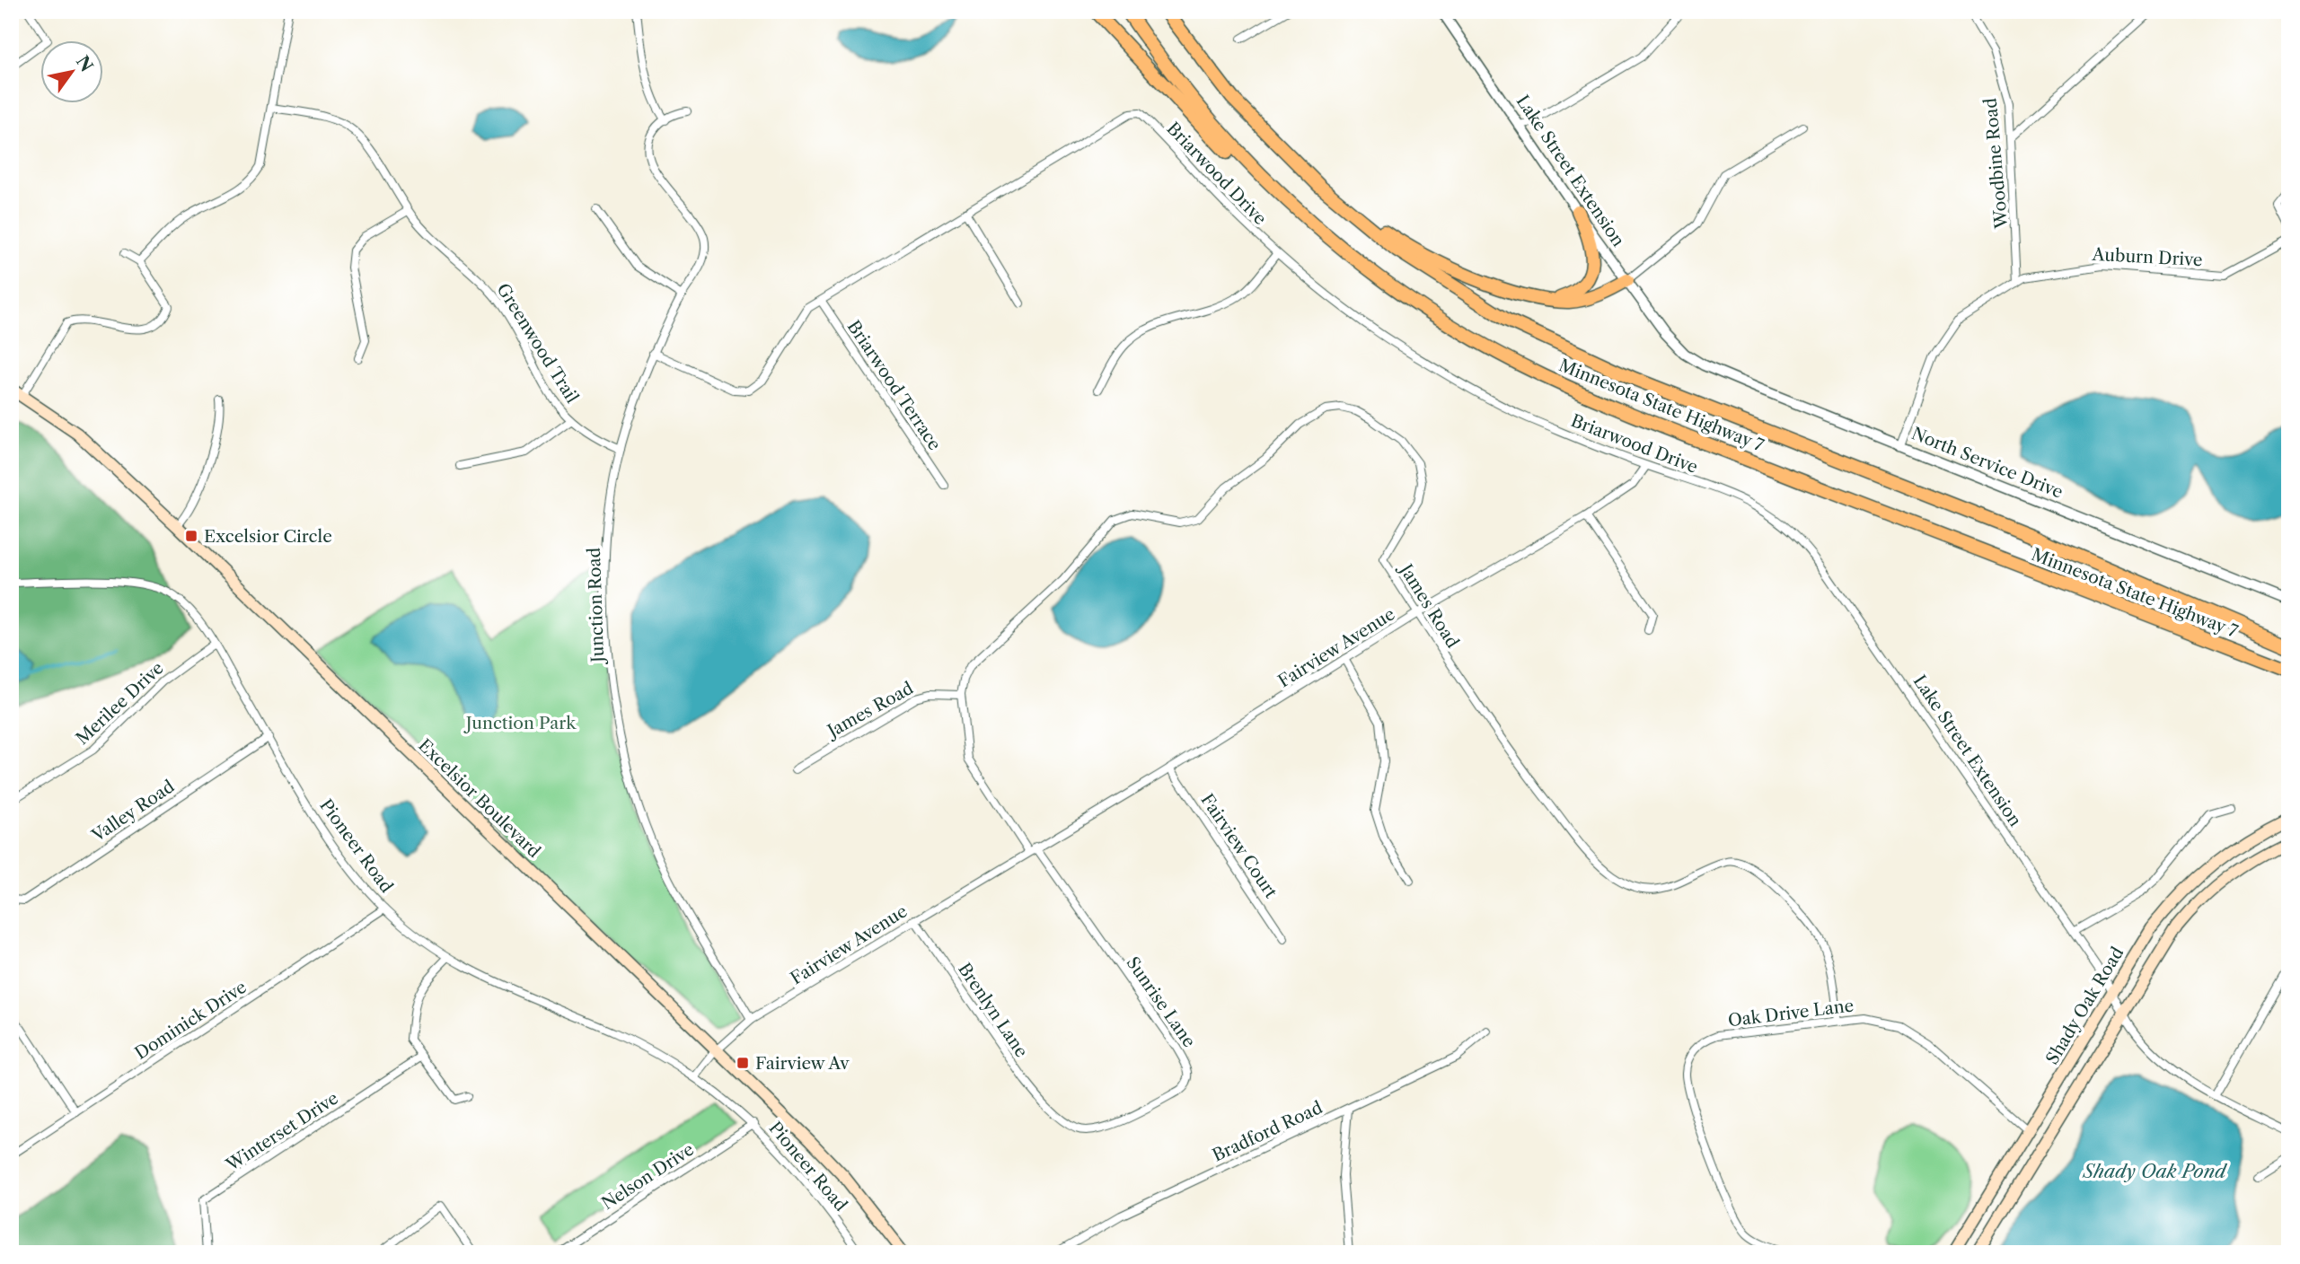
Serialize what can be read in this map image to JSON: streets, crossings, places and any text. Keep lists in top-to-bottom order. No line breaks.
{"streets":{"highway":["Minnesota State Highway 7"],"main road":["Excelsior Boulevard","Shady Oak Road"],"street":["Woodbine Road","Lake Street Extension","Briarwood Drive","Auburn Drive","Greenwood Trail","Briarwood Terrace","North Service Drive","Junction Road","James Road","Fairview Avenue","Merilee Drive","Valley Road","Pioneer Road","Fairview Court","Sunrise Lane","Brenlyn Lane","Oak Drive Lane","Dominick Drive","Winterset Drive","Bradford Road","Nelson Drive"]},"crossings":[["Woodbine Road","Auburn Drive"],["Lake Street Extension","Briarwood Drive"],["Lake Street Extension","North Service Drive"],["Lake Street Extension","Shady Oak Road"],["Briarwood Drive","Briarwood Terrace"],["Briarwood Drive","Junction Road"],["Briarwood Drive","Fairview Avenue"],["Auburn Drive","North Service Drive"],["Greenwood Trail","Junction Road"],["Junction Road","Fairview Avenue"],["James Road","Fairview Avenue"],["James Road","Sunrise Lane"],["James Road","Oak Drive Lane"],["Fairview Avenue","Excelsior Boulevard"],["Fairview Avenue","Pioneer Road"],["Fairview Avenue","Fairview Court"],["Fairview Avenue","Sunrise Lane"],["Fairview Avenue","Brenlyn Lane"],["Merilee Drive","Pioneer Road"],["Valley Road","Pioneer Road"],["Pioneer Road","Dominick Drive"],["Pioneer Road","Nelson Drive"],["Sunrise Lane","Brenlyn Lane"],["Shady Oak Road","Oak Drive Lane"]],"water":["Shady Oak Pond"],"parks":["Junction Park"],"places":{"transit":["Excelsior Circle","Fairview Av"]},"north":"top right"}
